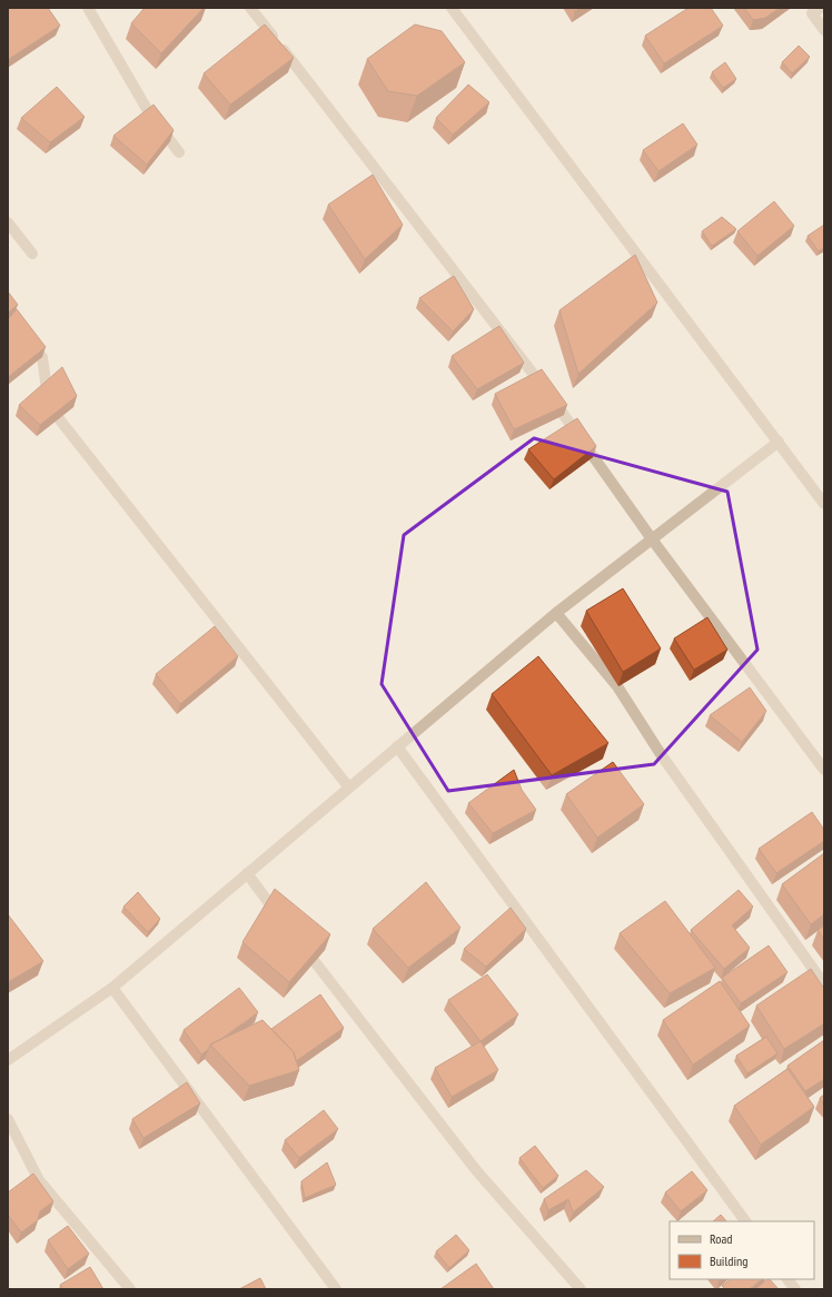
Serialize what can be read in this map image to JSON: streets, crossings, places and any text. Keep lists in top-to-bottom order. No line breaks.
{"legend":["Road","Building"]}
